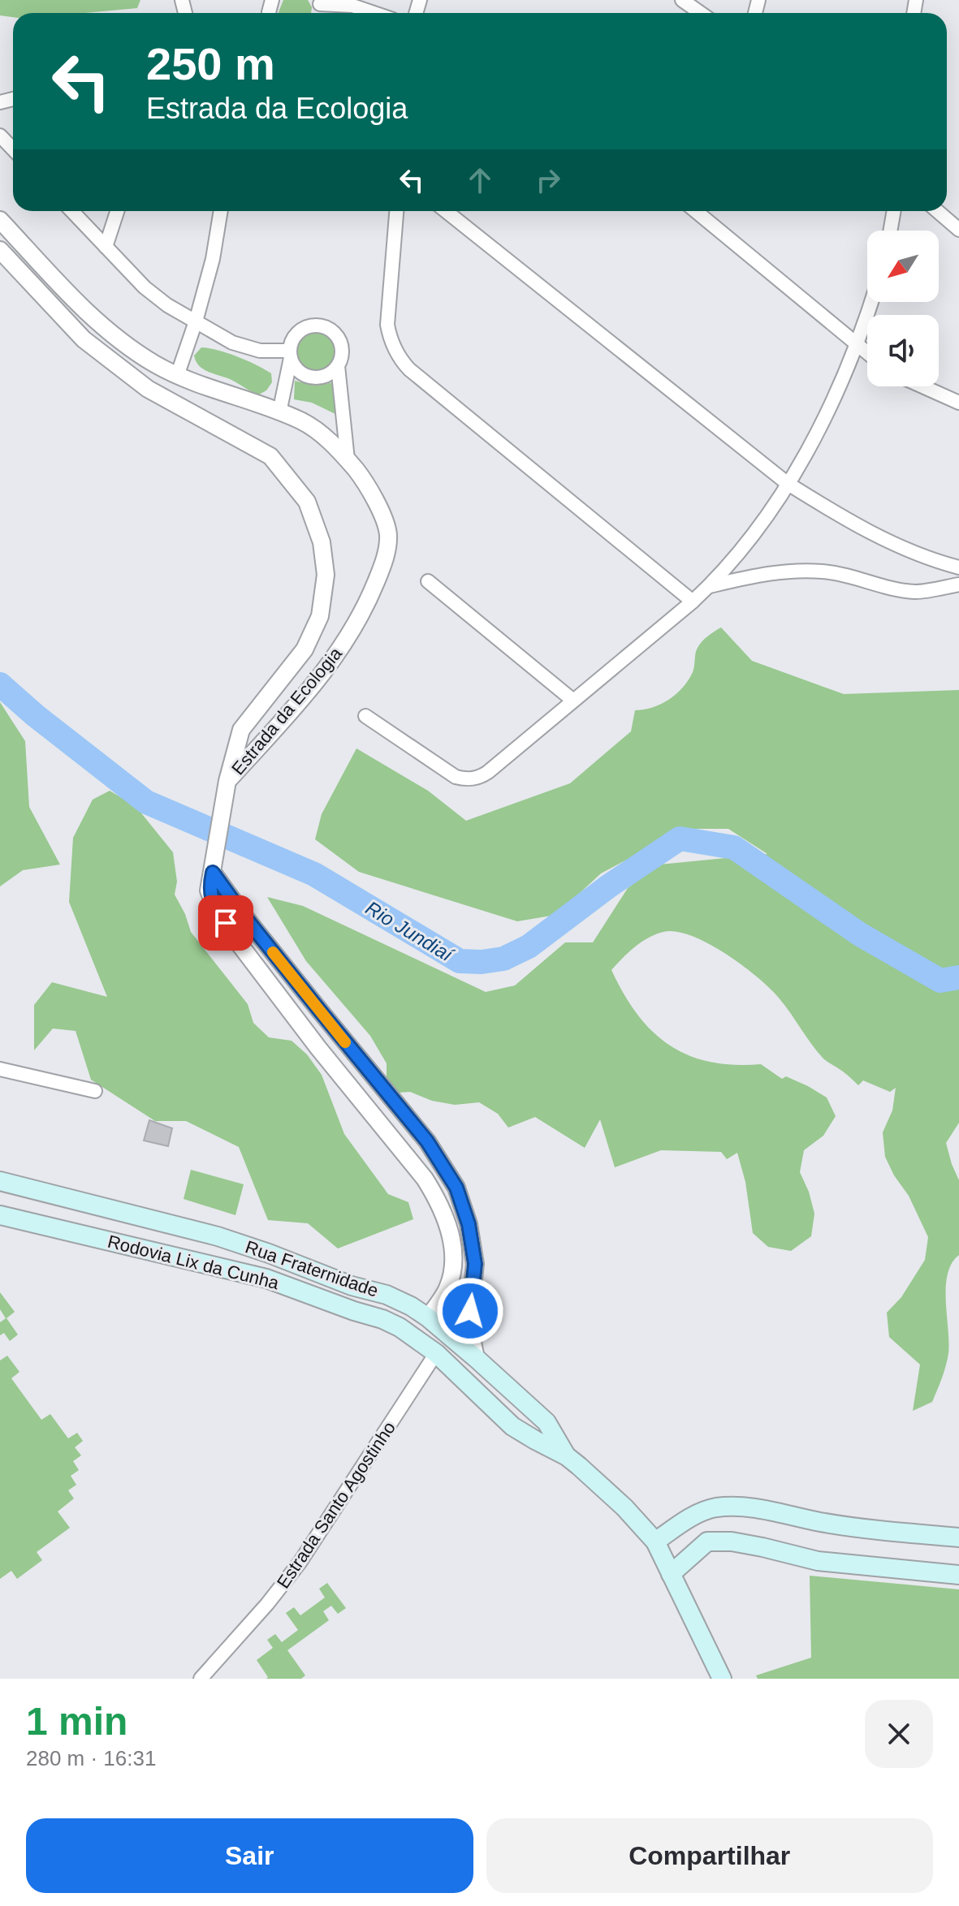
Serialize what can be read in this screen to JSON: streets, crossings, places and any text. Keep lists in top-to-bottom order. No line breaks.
{"streets":{"main road":["Rodovia Lix da Cunha","Rua Fraternidade"],"street":["Estrada da Ecologia","Estrada Santo Agostinho"]},"crossings":[["Rodovia Lix da Cunha","Rua Fraternidade"],["Rodovia Lix da Cunha","Estrada Santo Agostinho"]],"water":["Rio Jundiaí"],"north":"bottom left","page":{"turn":["250 m","Estrada da Ecologia"],"heading":["1 min","280 m · 16:31"],"buttons":["Sair","Compartilhar"]}}
